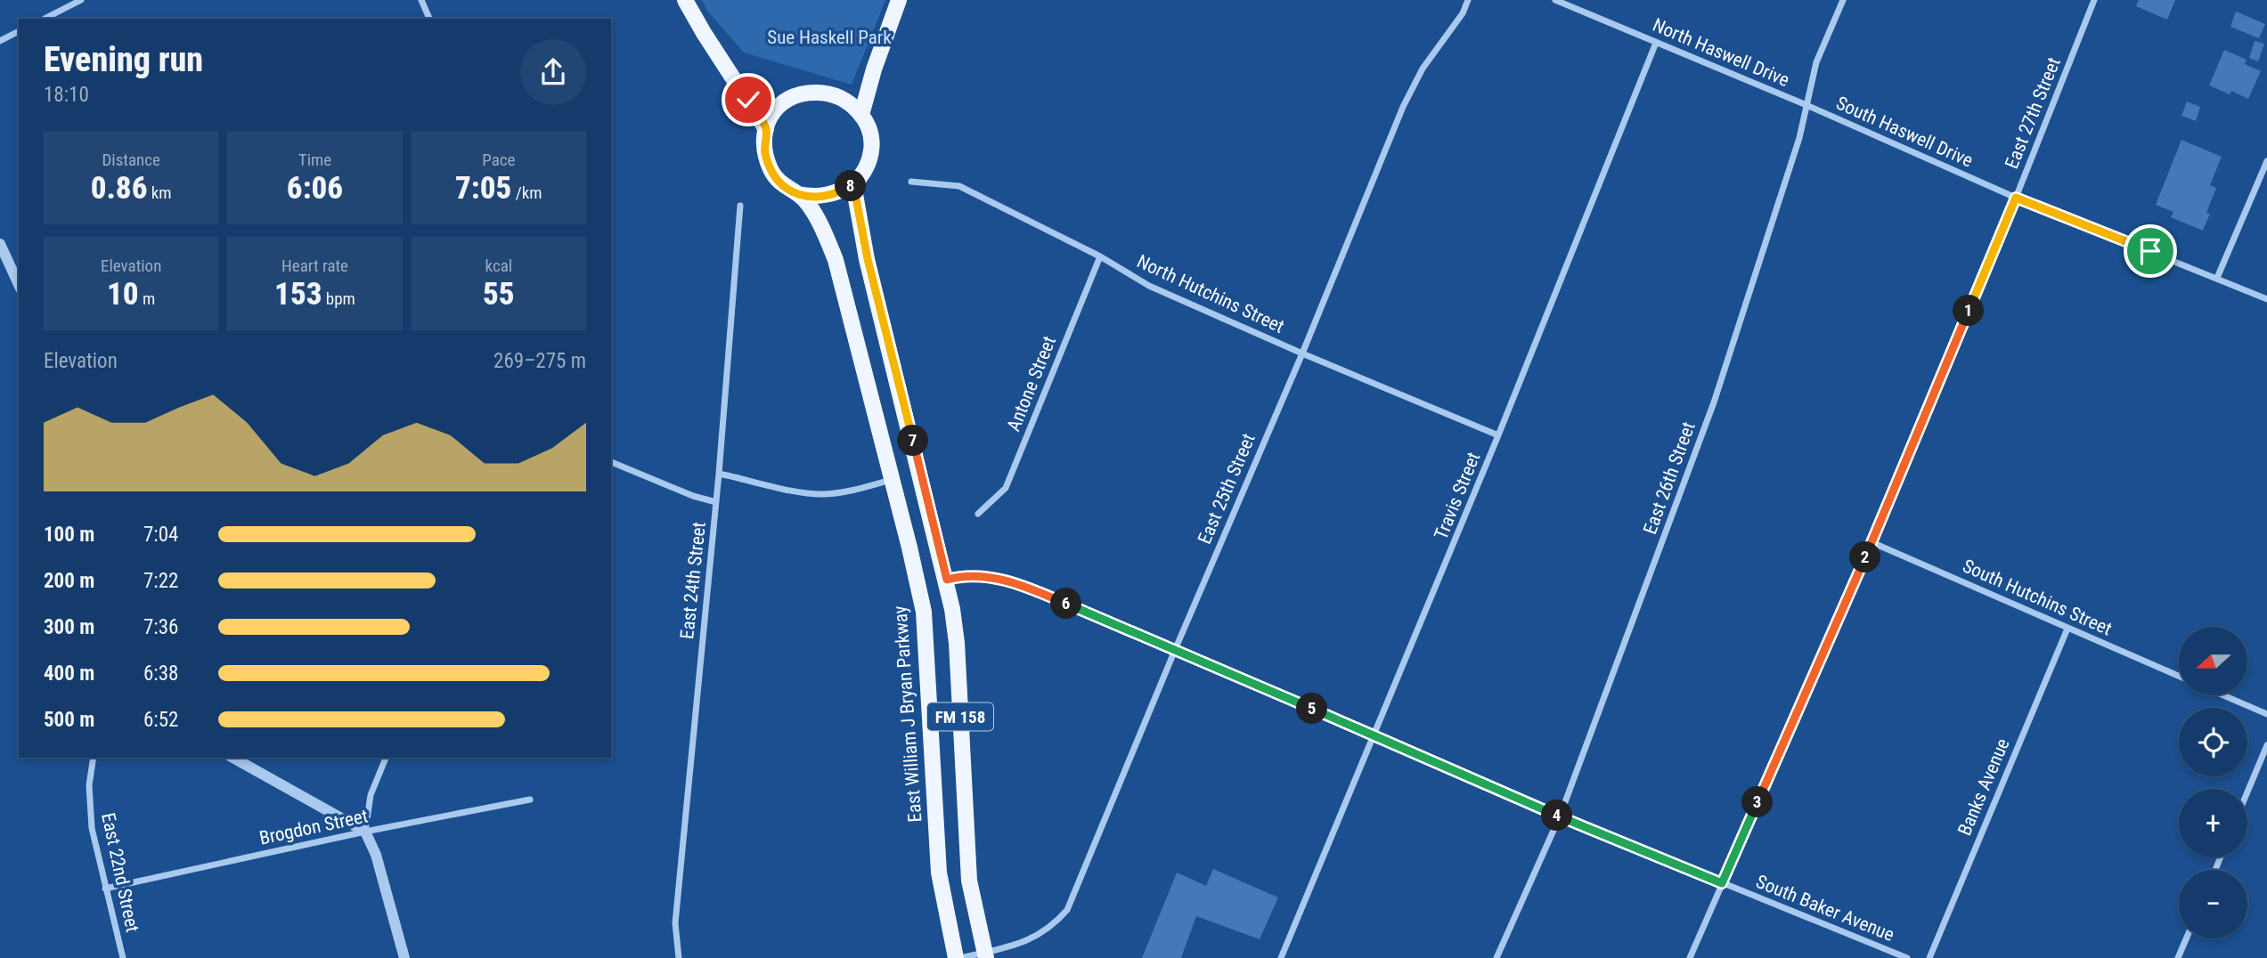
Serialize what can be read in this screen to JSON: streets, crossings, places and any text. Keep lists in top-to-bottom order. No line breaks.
{"streets":{"main road":["East William J Bryan Parkway","FM 158"],"street":["North Haswell Drive","East 27th Street","South Haswell Drive","North Hutchins Street","Antone Street","East 26th Street","East 25th Street","Travis Street","East 24th Street","South Hutchins Street","Banks Avenue","Brogdon Street","East 22nd Street","South Baker Avenue"]},"crossings":[["North Haswell Drive","South Haswell Drive"],["North Haswell Drive","East 26th Street"],["North Haswell Drive","Travis Street"],["East 27th Street","South Haswell Drive"],["East 27th Street","South Hutchins Street"],["East 27th Street","South Baker Avenue"],["South Haswell Drive","East 26th Street"],["North Hutchins Street","Antone Street"],["North Hutchins Street","East 25th Street"],["North Hutchins Street","Travis Street"],["East 26th Street","South Baker Avenue"],["East 25th Street","FM 158"],["East 25th Street","South Baker Avenue"],["Travis Street","South Baker Avenue"],["South Hutchins Street","Banks Avenue"],["East William J Bryan Parkway","FM 158"],["FM 158","South Baker Avenue"],["Brogdon Street","East 22nd Street"]],"parks":["Sue Haskell Park"],"north":"left","page":{"heading":["Evening run","18:10"],"stats":[["Distance","0.86 km"],["Time","6:06"],["Pace","7:05 /km"],["Elevation","10 m"],["Heart rate","153 bpm"],["kcal","55"]],"pins":["8","1","7","2","6","5","3","4"],"chart":["Elevation","269–275 m"],"list":[{"name":"100 m","note":"7:04"},{"name":"200 m","note":"7:22"},{"name":"300 m","note":"7:36"},{"name":"400 m","note":"6:38"},{"name":"500 m","note":"6:52"}],"map_buttons":["+","−"]}}
